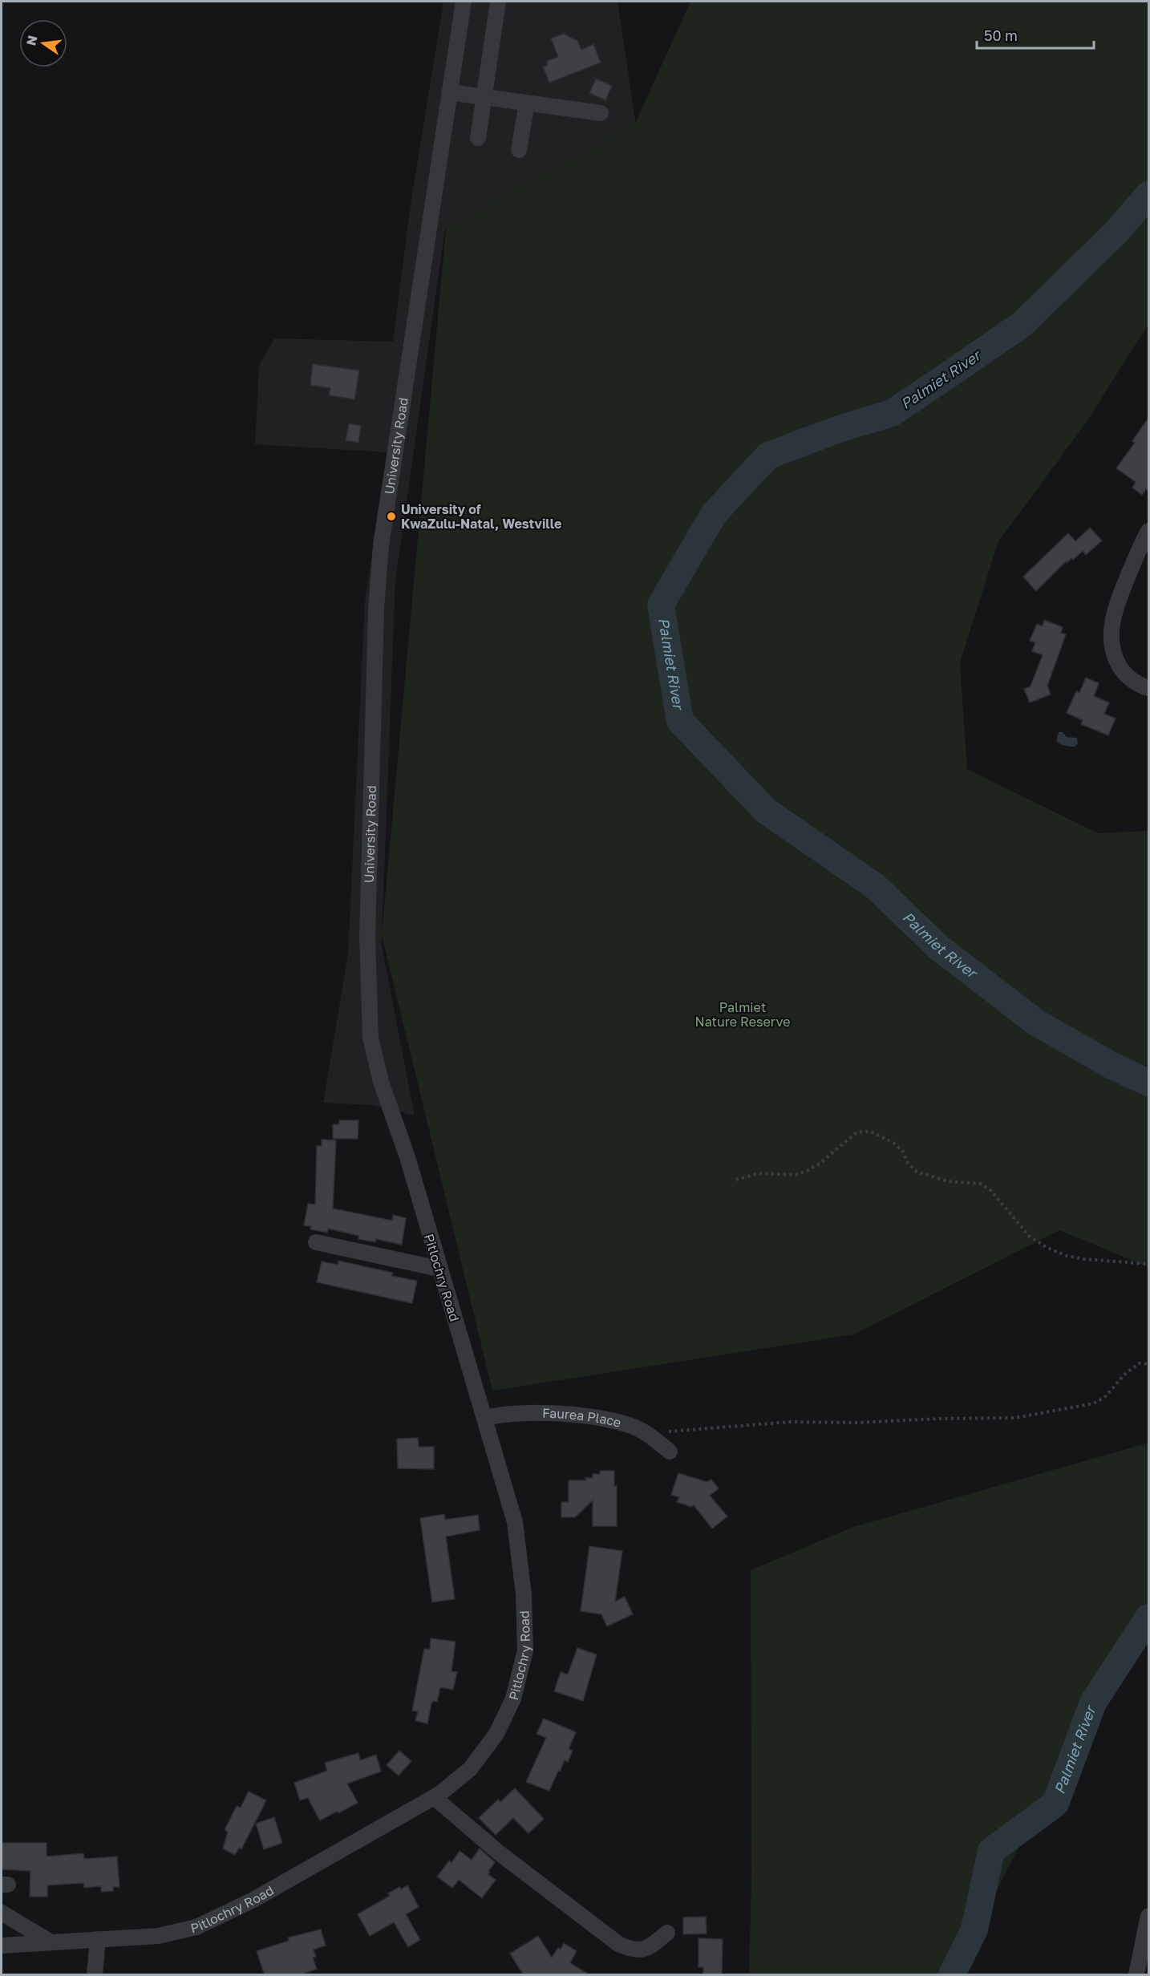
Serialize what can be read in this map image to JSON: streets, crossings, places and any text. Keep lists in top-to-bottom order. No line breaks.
{"streets":{"street":["University Road","Pitlochry Road","Faurea Place"]},"crossings":[["University Road","Pitlochry Road"],["Pitlochry Road","Faurea Place"]],"water":["Palmiet River"],"parks":["Palmiet Nature Reserve"],"places":["University of KwaZulu-Natal, Westville"],"scale_bar":"50 m","north":"left"}
